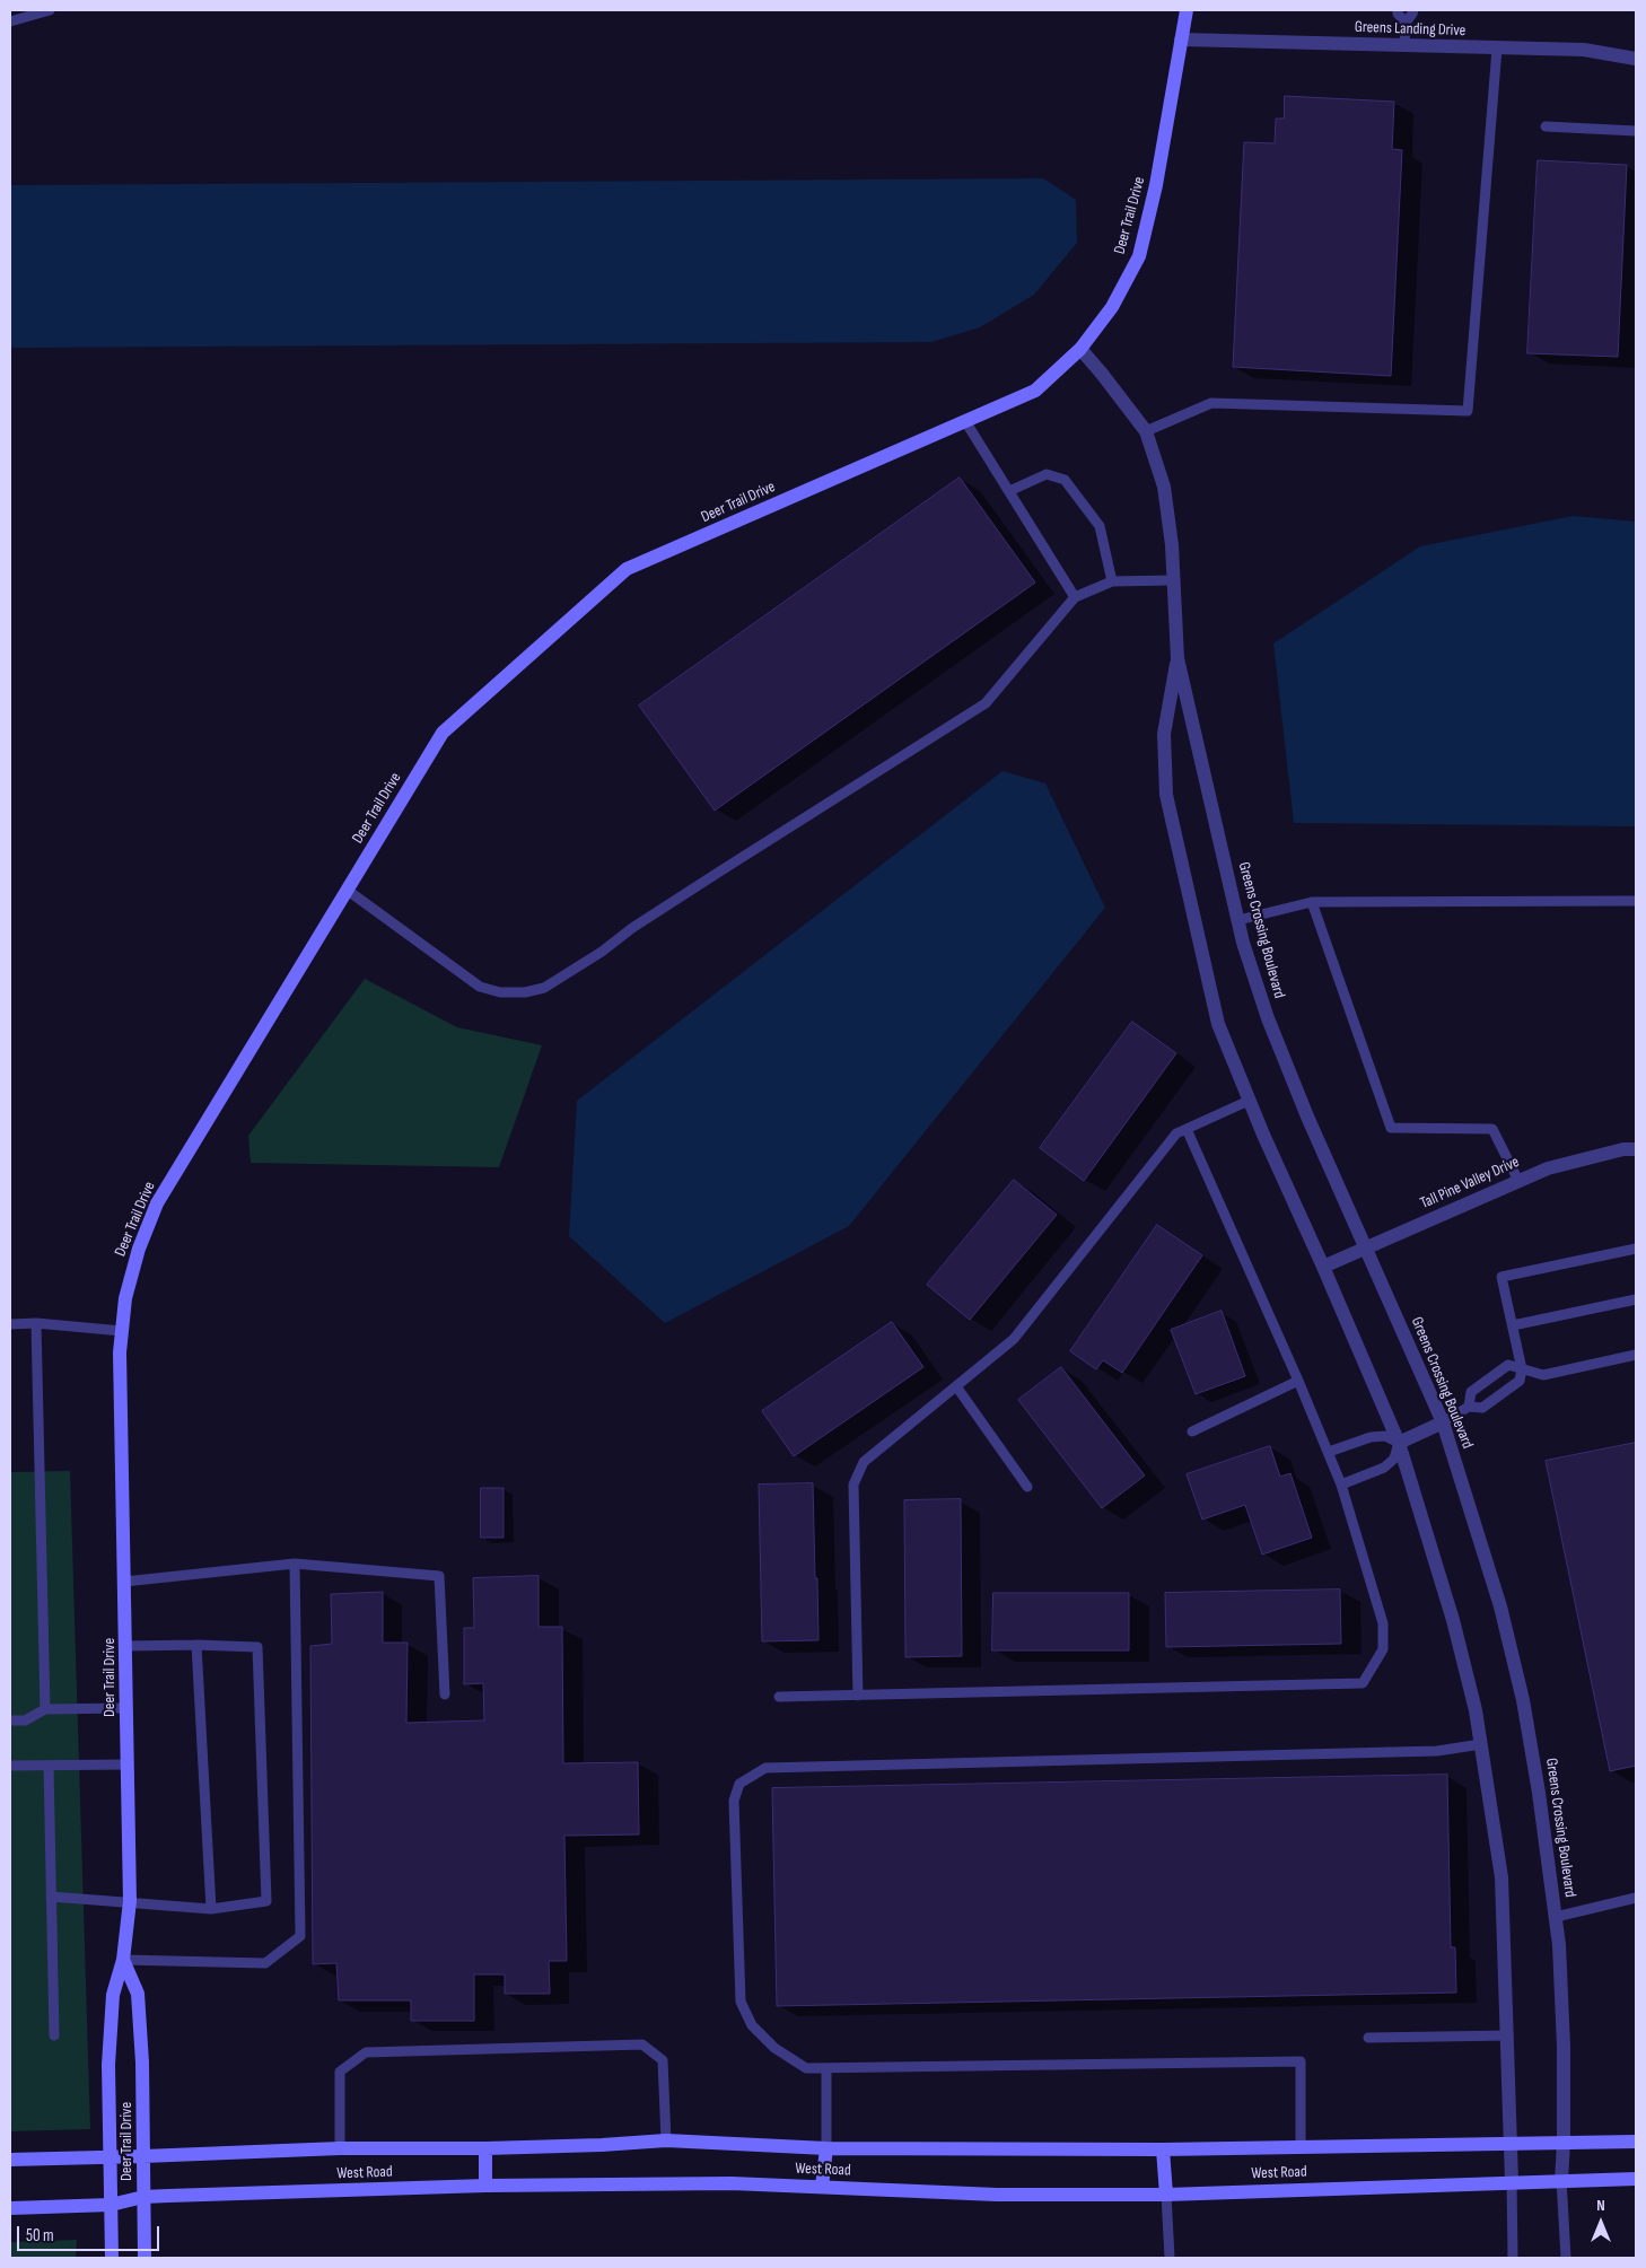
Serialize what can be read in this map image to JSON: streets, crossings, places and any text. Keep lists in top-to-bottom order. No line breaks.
{"streets":{"main road":["Deer Trail Drive","West Road"],"street":["Greens Landing Drive","Greens Crossing Boulevard","Tall Pine Valley Drive"]},"crossings":[["Greens Landing Drive","Deer Trail Drive"],["Deer Trail Drive","Greens Crossing Boulevard"],["Deer Trail Drive","West Road"],["Greens Crossing Boulevard","Tall Pine Valley Drive"],["Greens Crossing Boulevard","West Road"]],"scale_bar":"50 m","north":"top"}
